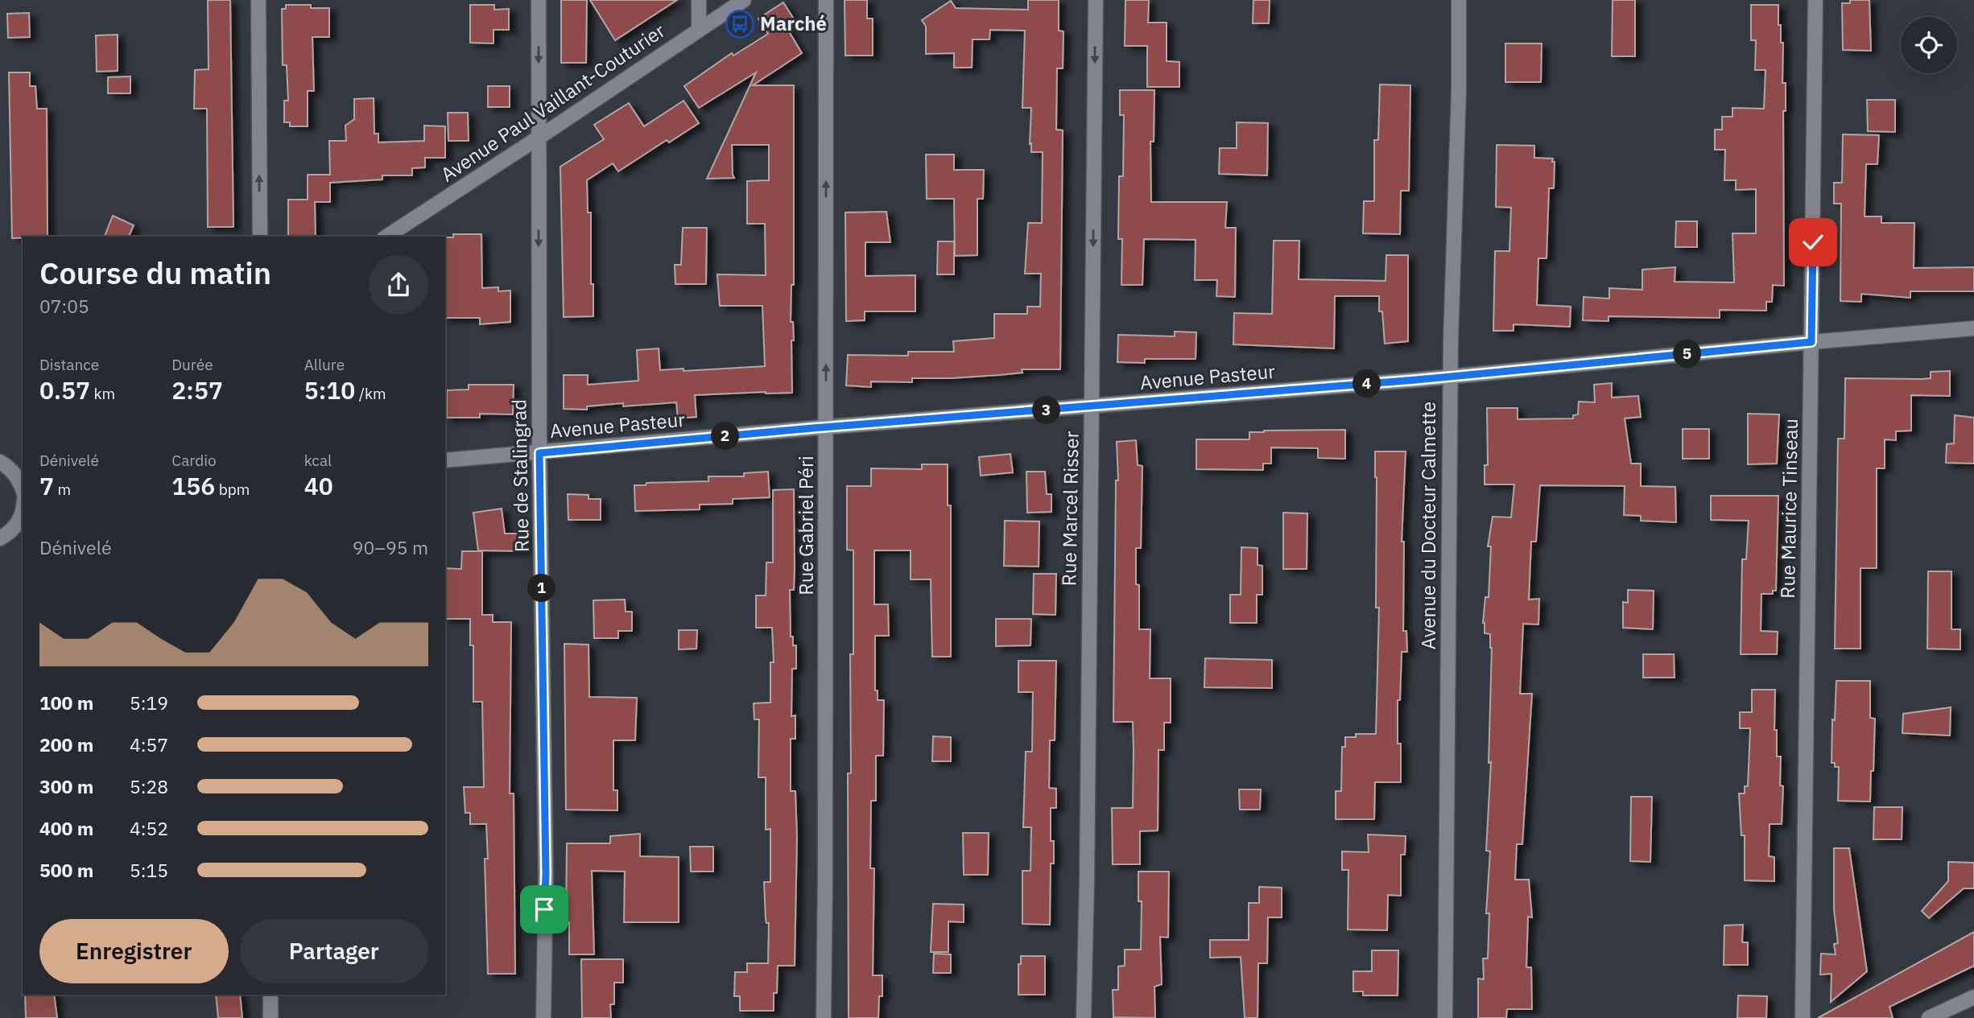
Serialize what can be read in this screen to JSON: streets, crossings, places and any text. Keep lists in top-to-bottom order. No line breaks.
{"streets":{"street":["Avenue Paul Vaillant-Couturier","Avenue Pasteur","Rue de Stalingrad","Rue Marcel Risser","Rue Maurice Tinseau","Rue Gabriel Péri","Avenue du Docteur Calmette"]},"crossings":[["Avenue Paul Vaillant-Couturier","Rue de Stalingrad"],["Avenue Pasteur","Rue de Stalingrad"],["Avenue Pasteur","Rue Marcel Risser"],["Avenue Pasteur","Rue Maurice Tinseau"],["Avenue Pasteur","Rue Gabriel Péri"],["Avenue Pasteur","Avenue du Docteur Calmette"]],"one_way":["Rue de Stalingrad","Rue Marcel Risser","Rue Gabriel Péri"],"places":{"bus stop":["Marché"]},"page":{"heading":["Course du matin","07:05"],"stats":[["Distance","0.57 km"],["Durée","2:57"],["Allure","5:10 /km"],["Dénivelé","7 m"],["Cardio","156 bpm"],["kcal","40"]],"pins":["5","4","3","2","1"],"chart":["Dénivelé","90–95 m"],"list":[{"name":"100 m","note":"5:19"},{"name":"200 m","note":"4:57"},{"name":"300 m","note":"5:28"},{"name":"400 m","note":"4:52"},{"name":"500 m","note":"5:15"}],"buttons":["Enregistrer","Partager"]}}
